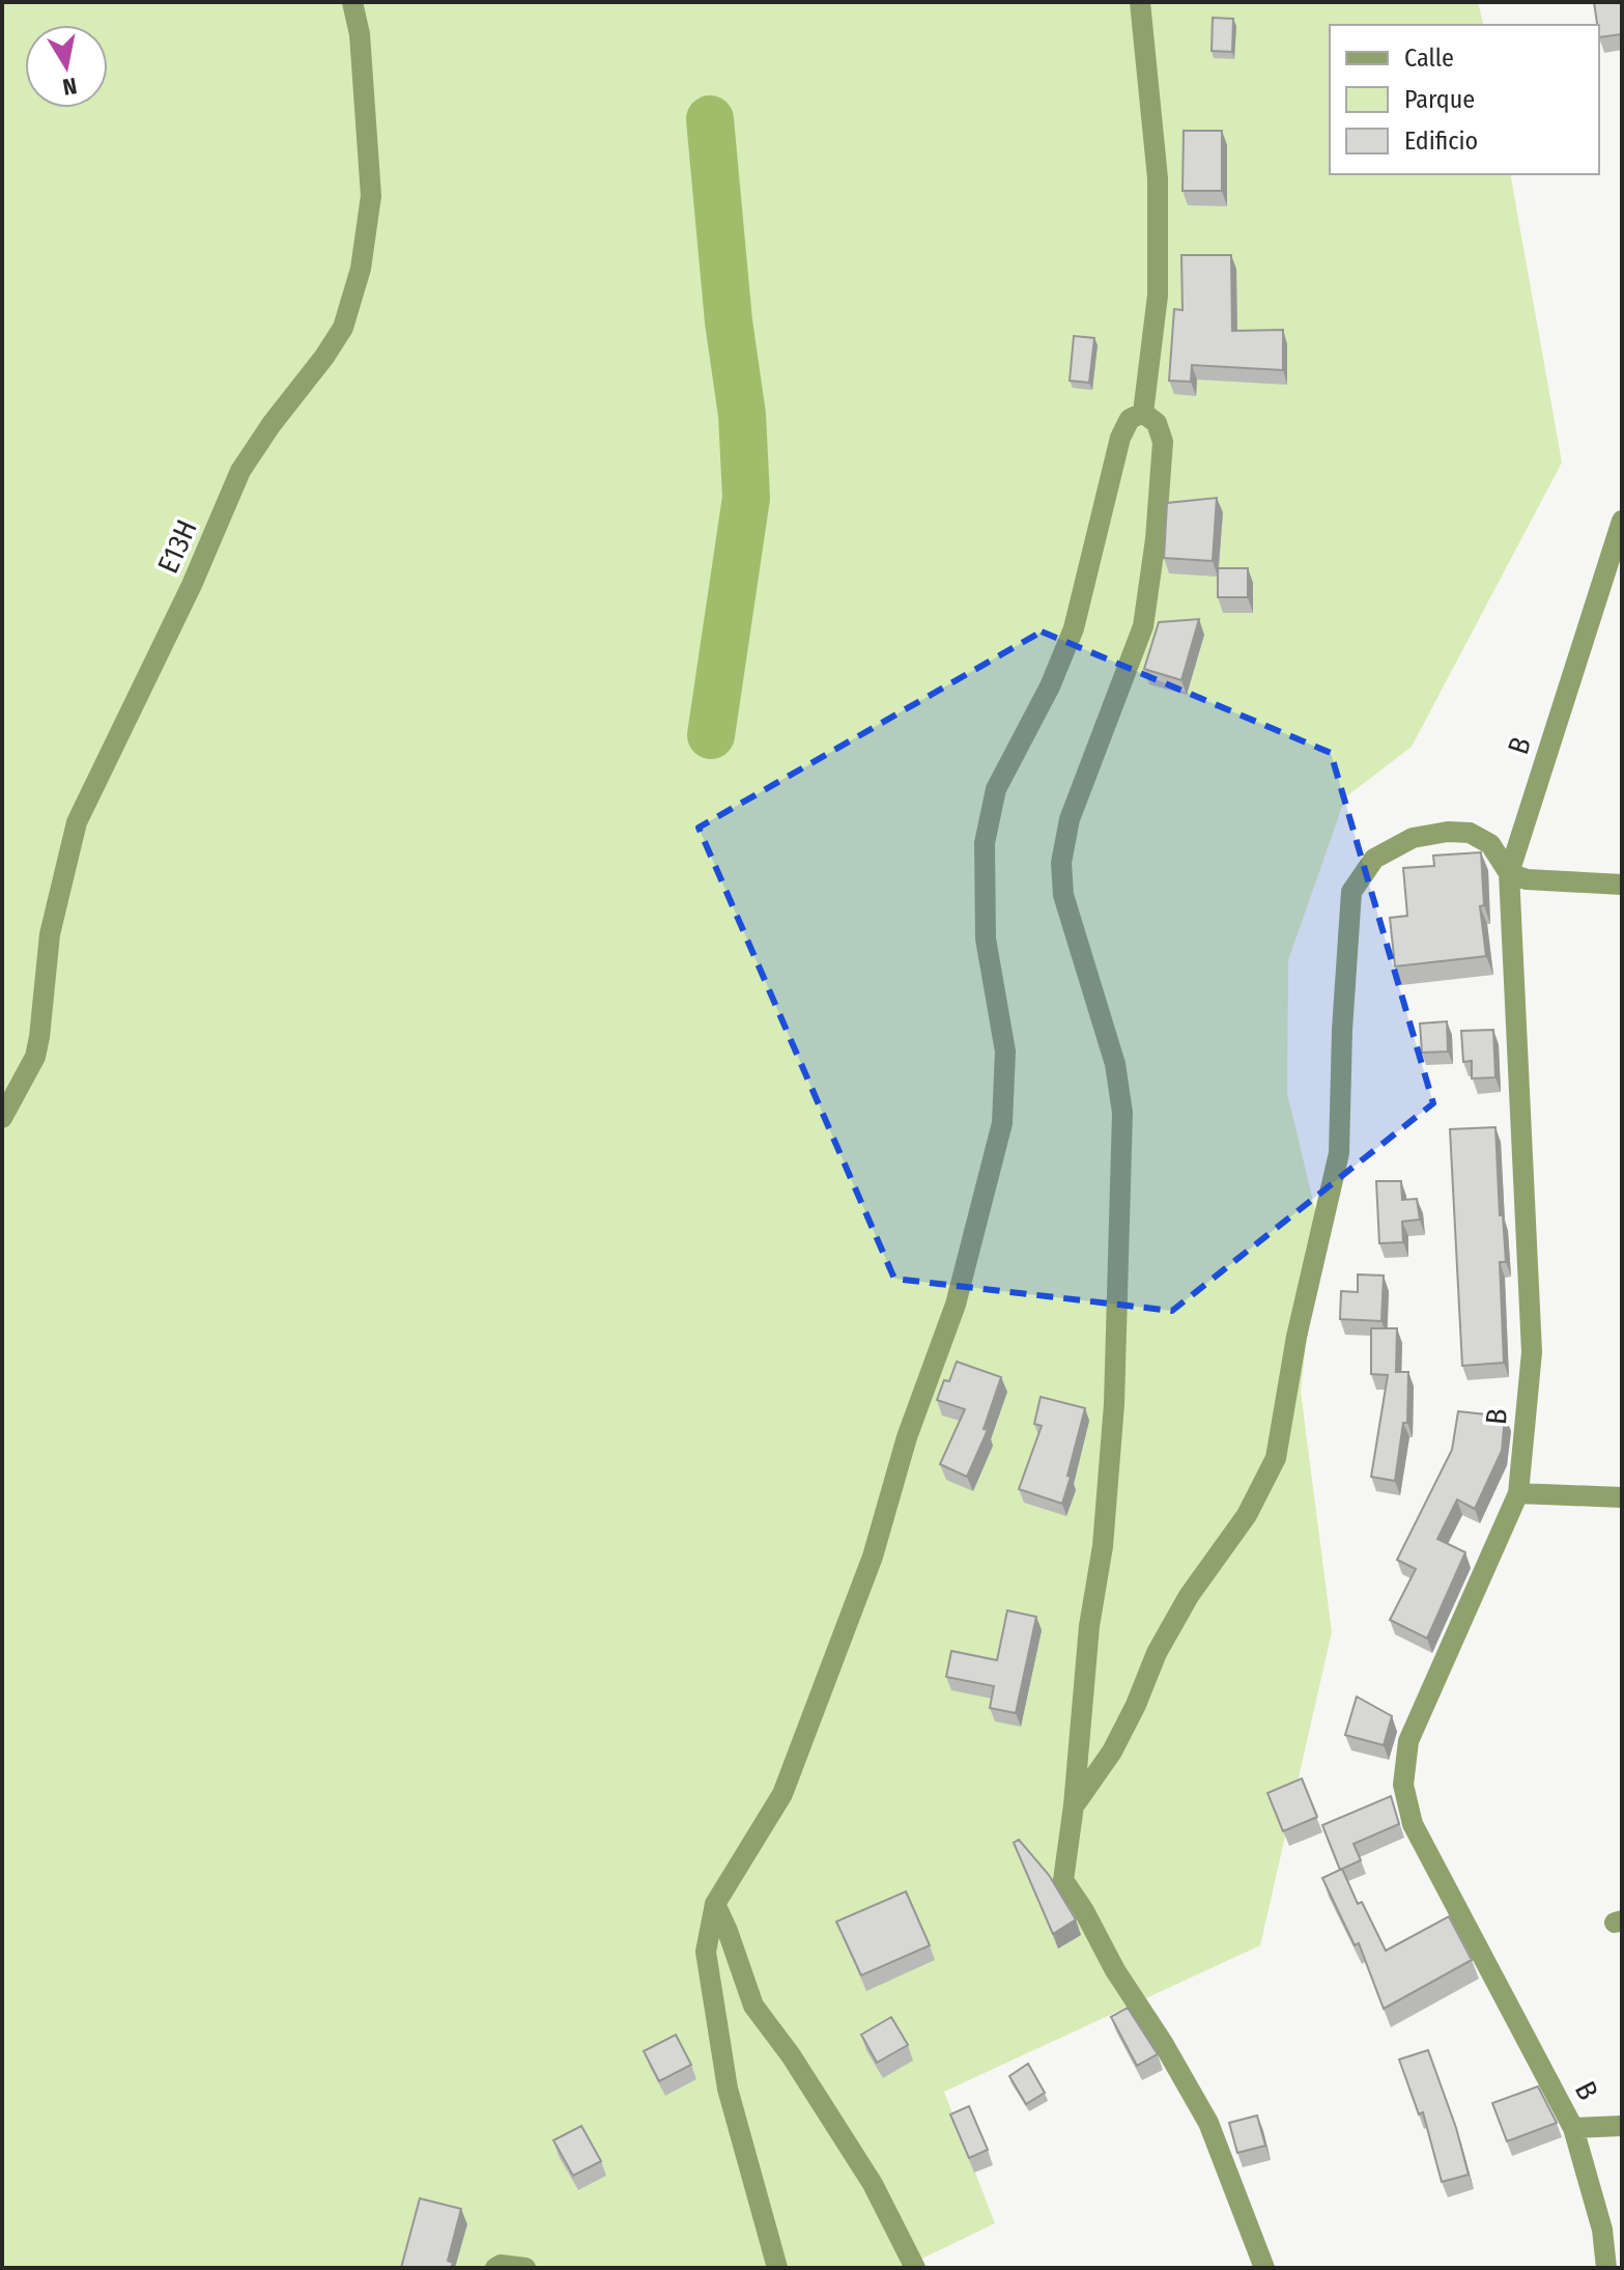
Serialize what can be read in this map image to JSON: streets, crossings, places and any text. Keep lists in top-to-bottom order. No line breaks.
{"streets":{"street":["E13H","B"]},"legend":["Calle","Parque","Edificio"],"north":"bottom"}
